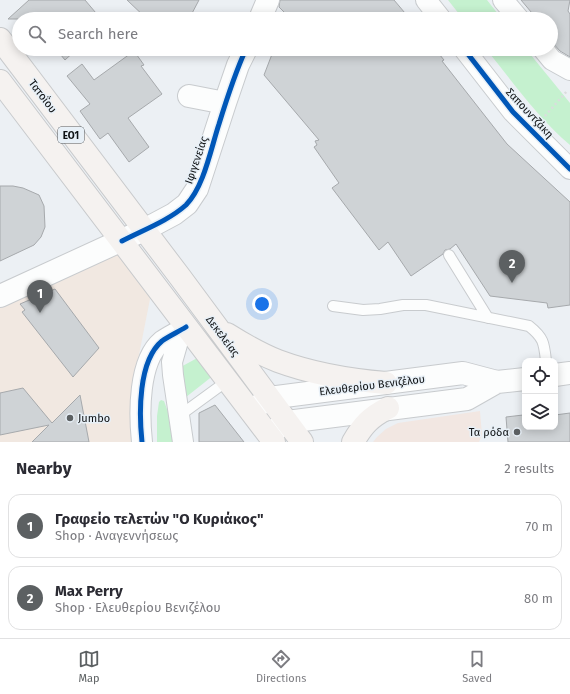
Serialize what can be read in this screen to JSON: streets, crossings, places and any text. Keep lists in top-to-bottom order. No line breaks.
{"streets":{"main road":["Τατοΐου","ΕΟ1","Ιφιγενείας","Δεκελείας","Ελευθερίου Βενιζέλου"],"street":["Σαπουντζάκη"]},"crossings":[["Τατοΐου","Ιφιγενείας"],["Τατοΐου","Δεκελείας"],["ΕΟ1","Ιφιγενείας"],["ΕΟ1","Ελευθερίου Βενιζέλου"],["Ιφιγενείας","Δεκελείας"],["Δεκελείας","Ελευθερίου Βενιζέλου"]],"places":["Jumbo","Τα ρόδα"],"page":{"search":"Search here","pins":["2","1"],"heading":["Nearby","2 results"],"list":[{"mark":"1","name":"Γραφείο τελετών \"Ο Κυριάκος\"","note":"Shop · Αναγεννήσεως","value":"70 m"},{"mark":"2","name":"Max Perry","note":"Shop · Ελευθερίου Βενιζέλου","value":"80 m"}],"nav":["Map","Directions","Saved"]}}
